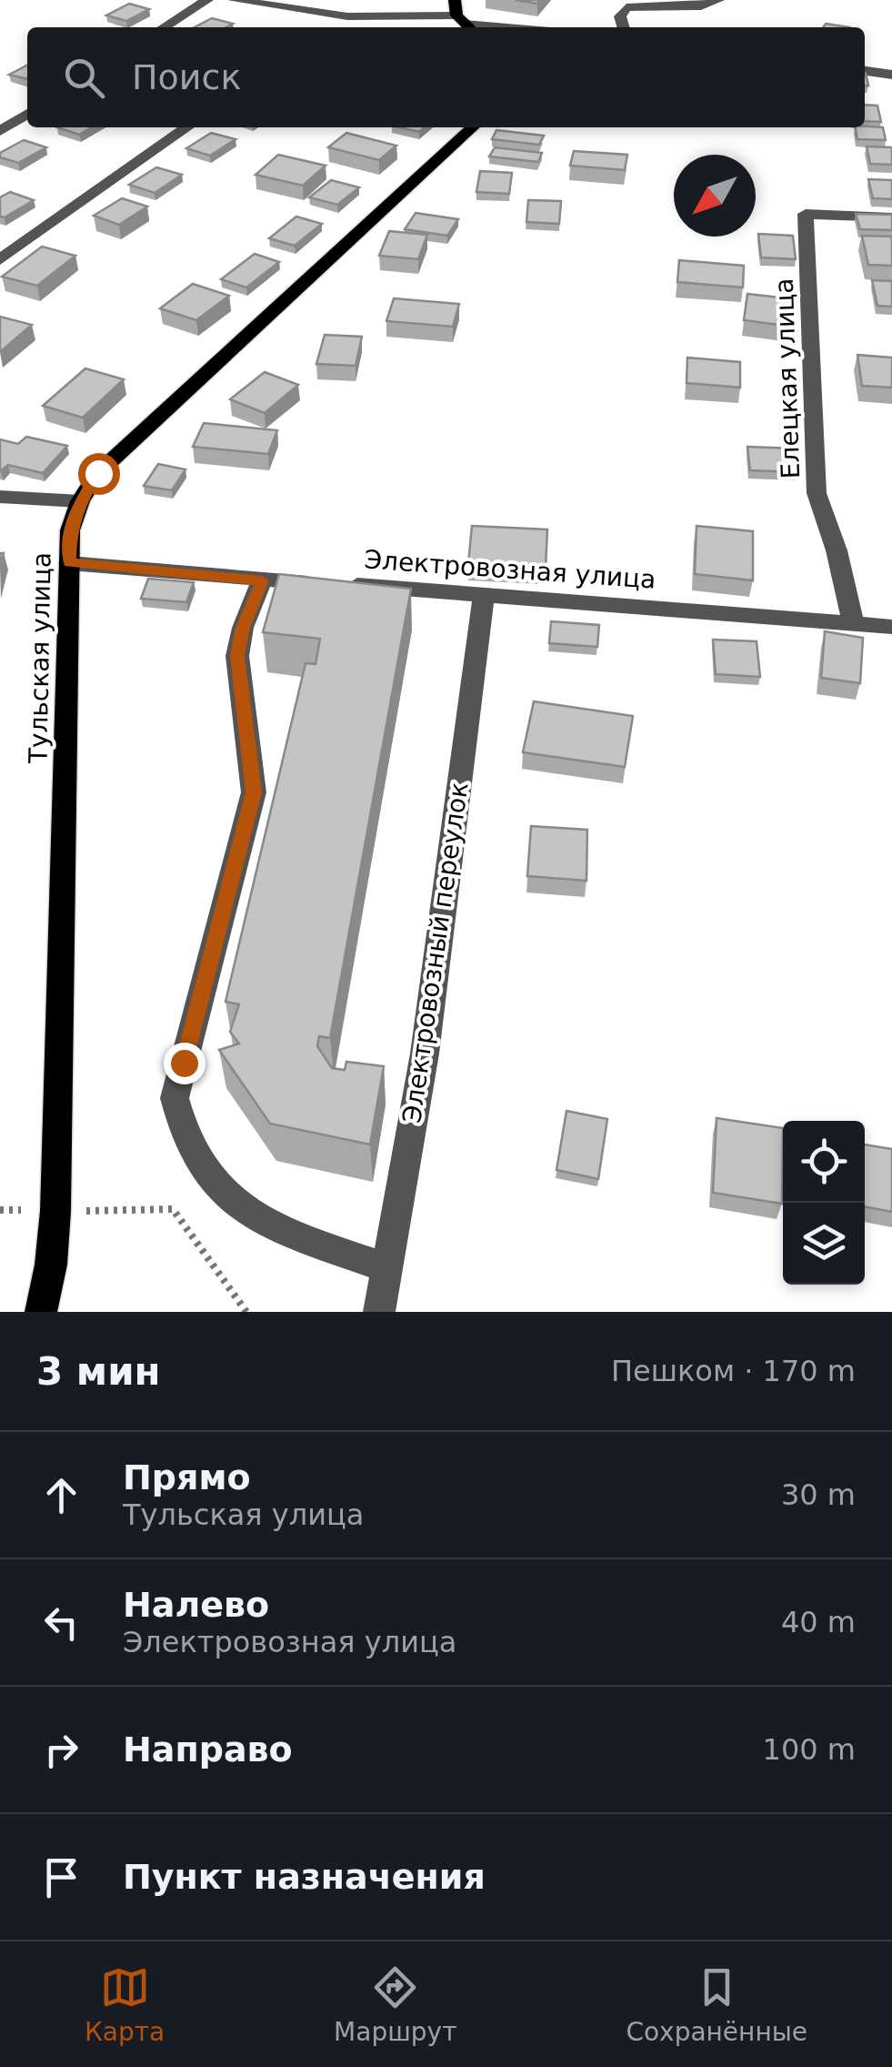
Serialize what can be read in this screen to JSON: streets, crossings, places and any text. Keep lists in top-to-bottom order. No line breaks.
{"streets":{"main road":["Тульская улица"],"street":["Елецкая улица","Электровозная улица","Электровозный переулок"]},"crossings":[["Елецкая улица","Электровозная улица"],["Электровозная улица","Тульская улица"],["Электровозная улица","Электровозный переулок"]],"north":"bottom left","page":{"search":"Поиск","heading":["3 мин","Пешком · 170 m"],"list":[["Прямо","Тульская улица","30 m"],["Налево","Электровозная улица","40 m"],["Направо","100 m"],"Пункт назначения"],"nav":["Карта","Маршрут","Сохранённые"]}}
